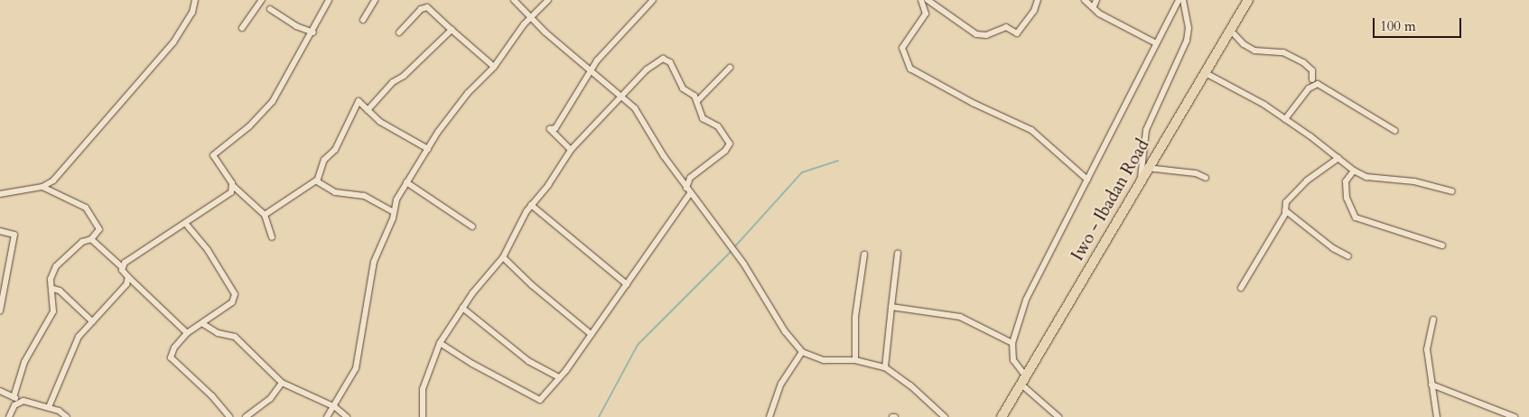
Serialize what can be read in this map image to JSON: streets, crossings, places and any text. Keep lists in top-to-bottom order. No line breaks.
{"streets":{"main road":["Iwo - Ibadan Road"]},"scale_bar":"100 m"}
